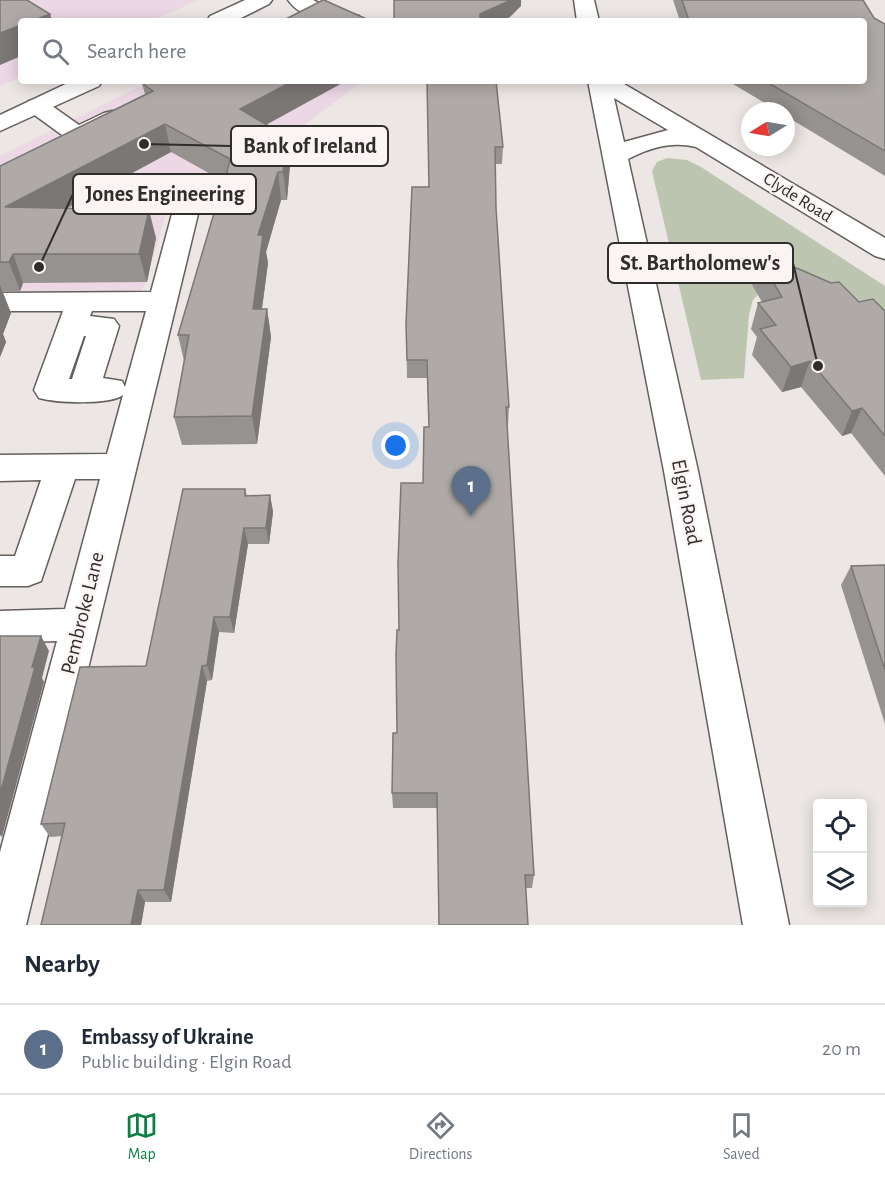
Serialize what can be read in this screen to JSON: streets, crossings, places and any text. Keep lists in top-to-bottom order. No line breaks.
{"streets":{"street":["Clyde Road","Elgin Road","Pembroke Lane"]},"crossings":[["Clyde Road","Elgin Road"]],"places":["Bank of Ireland","Jones Engineering","St. Bartholomew's"],"north":"left","page":{"search":"Search here","pins":"1","heading":"Nearby","list":[{"mark":"1","name":"Embassy of Ukraine","note":"Public building · Elgin Road","value":"20 m"}],"nav":["Map","Directions","Saved"]}}
